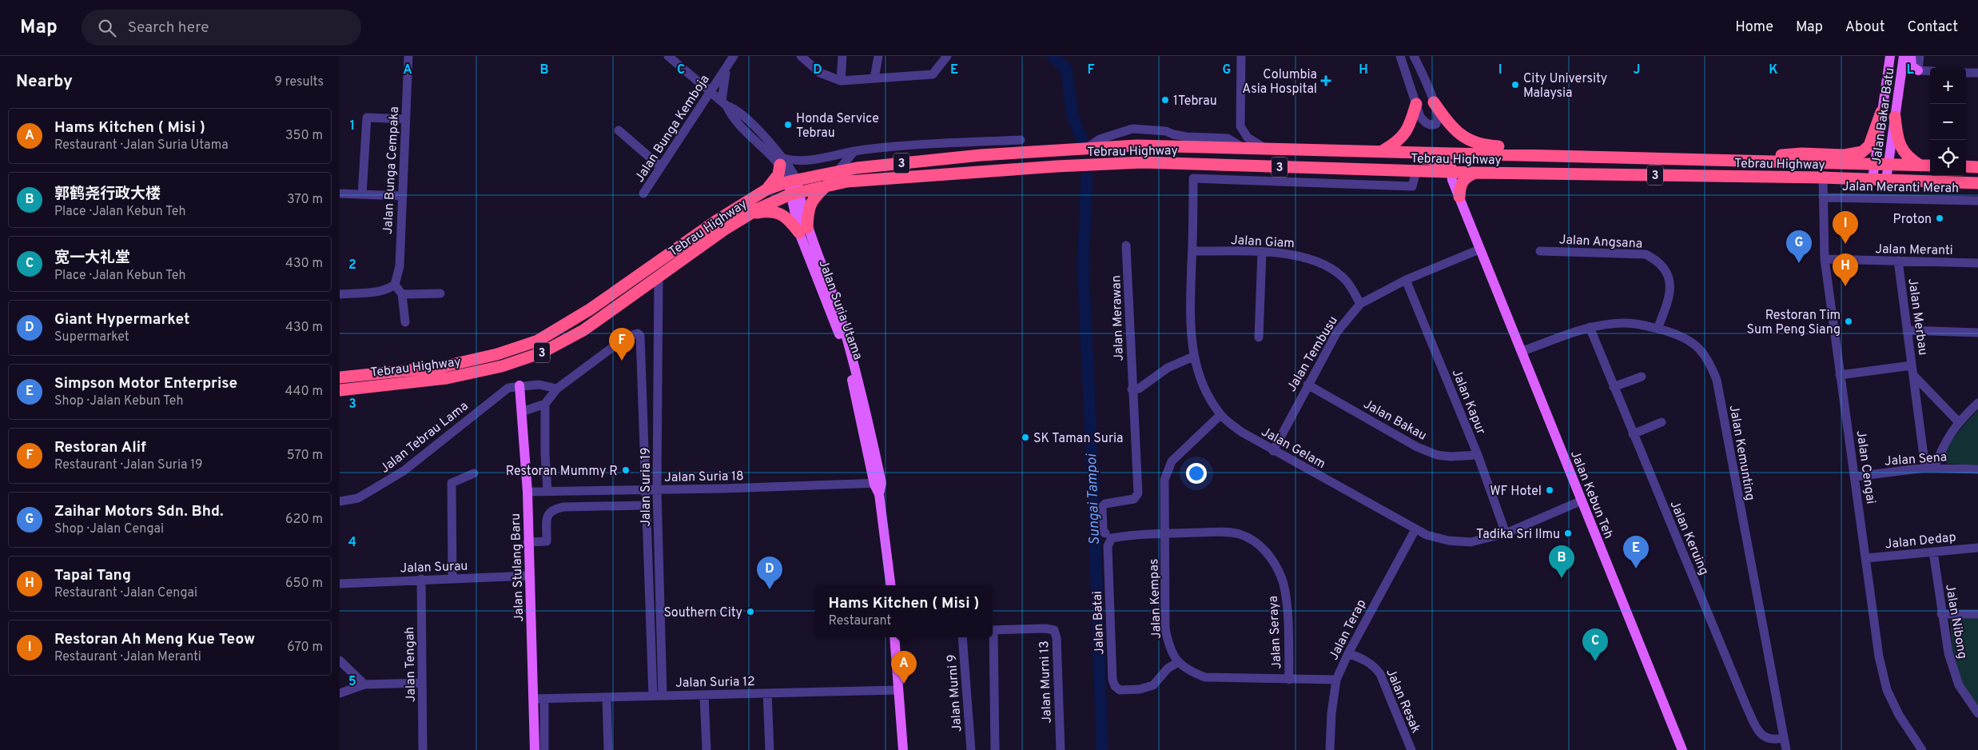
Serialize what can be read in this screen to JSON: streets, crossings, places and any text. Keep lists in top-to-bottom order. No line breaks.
{"streets":{"highway":["Tebrau Highway","3"],"main road":["Jalan Bakar Batu","Jalan Suria Utama","Jalan Kebun Teh","Jalan Stulang Baru"],"street":["Jalan Bunga Kemboja","Jalan Bunga Cempaka","Jalan Meranti Merah","Jalan Giam","Jalan Angsana","Jalan Meranti","Jalan Merbau","Jalan Merawan","Jalan Tembusu","Jalan Kapur","Jalan Bakau","Jalan Tebrau Lama","Jalan Gelam","Jalan Kemunting","Jalan Sena","Jalan Cengai","Jalan Suria 18","Jalan Suria 19","Jalan Keruing","Jalan Dedap","Jalan Surau","Jalan Kempas","Jalan Nibong","Jalan Batai","Jalan Terap","Jalan Seraya","Jalan Tengah","Jalan Suria 12","Jalan Murni 13","Jalan Murni 9","Jalan Resak"]},"crossings":[["Jalan Bakar Batu","Tebrau Highway"],["Tebrau Highway","Jalan Suria Utama"],["Tebrau Highway","Jalan Gelam"],["Tebrau Highway","Jalan Cengai"],["Tebrau Highway","Jalan Suria 19"],["Tebrau Highway","Jalan Kebun Teh"],["Jalan Meranti Merah","Jalan Cengai"],["Jalan Giam","Jalan Tembusu"],["Jalan Giam","Jalan Gelam"],["Jalan Angsana","Jalan Kemunting"],["Jalan Meranti","Jalan Merbau"],["Jalan Meranti","Jalan Cengai"],["Jalan Suria Utama","Jalan Suria 18"],["Jalan Merbau","Jalan Sena"],["Jalan Tembusu","Jalan Kapur"],["Jalan Tembusu","Jalan Bakau"],["Jalan Tembusu","Jalan Gelam"],["Jalan Tembusu","Jalan Kebun Teh"],["Jalan Kapur","Jalan Bakau"],["Jalan Kapur","Jalan Gelam"],["Jalan Tebrau Lama","Jalan Stulang Baru"],["Jalan Gelam","Jalan Kebun Teh"],["Jalan Gelam","Jalan Kempas"],["Jalan Gelam","Jalan Terap"],["Jalan Kemunting","Jalan Kebun Teh"],["Jalan Kemunting","Jalan Keruing"],["Jalan Sena","Jalan Cengai"],["Jalan Cengai","Jalan Dedap"],["Jalan Suria 18","Jalan Suria 19"],["Jalan Suria 18","Jalan Stulang Baru"],["Jalan Suria 19","Jalan Suria 12"],["Jalan Dedap","Jalan Nibong"],["Jalan Surau","Jalan Stulang Baru"],["Jalan Surau","Jalan Tengah"],["Jalan Stulang Baru","Jalan Suria 12"],["Jalan Kempas","Jalan Batai"],["Jalan Kempas","Jalan Terap"],["Jalan Kempas","Jalan Seraya"],["Jalan Batai","Jalan Seraya"],["Jalan Terap","Jalan Resak"]],"water":["Sungai Tampoi"],"places":{"health":["Columbia Asia Hospital"],"other":["City University Malaysia","1Tebrau","Honda Service Tebrau","Proton","Restoran Tim Sum Peng Siang","SK Taman Suria","Restoran Mummy R","WF Hotel","Tadika Sri Ilmu","Southern City"]},"page":{"header":"Map","search":"Search here","nav":["Home","Map","About","Contact"],"heading":["Nearby","9 results"],"map_buttons":["+","−"],"list":[{"mark":"A","name":"Hams Kitchen ( Misi )","note":"Restaurant · Jalan Suria Utama","value":"350 m"},{"mark":"B","name":"郭鹤尧行政大楼","note":"Place · Jalan Kebun Teh","value":"370 m"},{"mark":"C","name":"宽一大礼堂","note":"Place · Jalan Kebun Teh","value":"430 m"},{"mark":"D","name":"Giant Hypermarket","note":"Supermarket","value":"430 m"},{"mark":"E","name":"Simpson Motor Enterprise","note":"Shop · Jalan Kebun Teh","value":"440 m"},{"mark":"F","name":"Restoran Alif","note":"Restaurant · Jalan Suria 19","value":"570 m"},{"mark":"G","name":"Zaihar Motors Sdn. Bhd.","note":"Shop · Jalan Cengai","value":"620 m"},{"mark":"H","name":"Tapai Tang","note":"Restaurant · Jalan Cengai","value":"650 m"},{"mark":"I","name":"Restoran Ah Meng Kue Teow","note":"Restaurant · Jalan Meranti","value":"670 m"}],"pins":["I","G","H","F","E","B","D","C","A"],"popup":["Hams Kitchen ( Misi )","Restaurant"]},"grid":{"columns":["A","B","C","D","E","F","G","H","I","J","K","L"],"rows":["1","2","3","4","5"]}}
